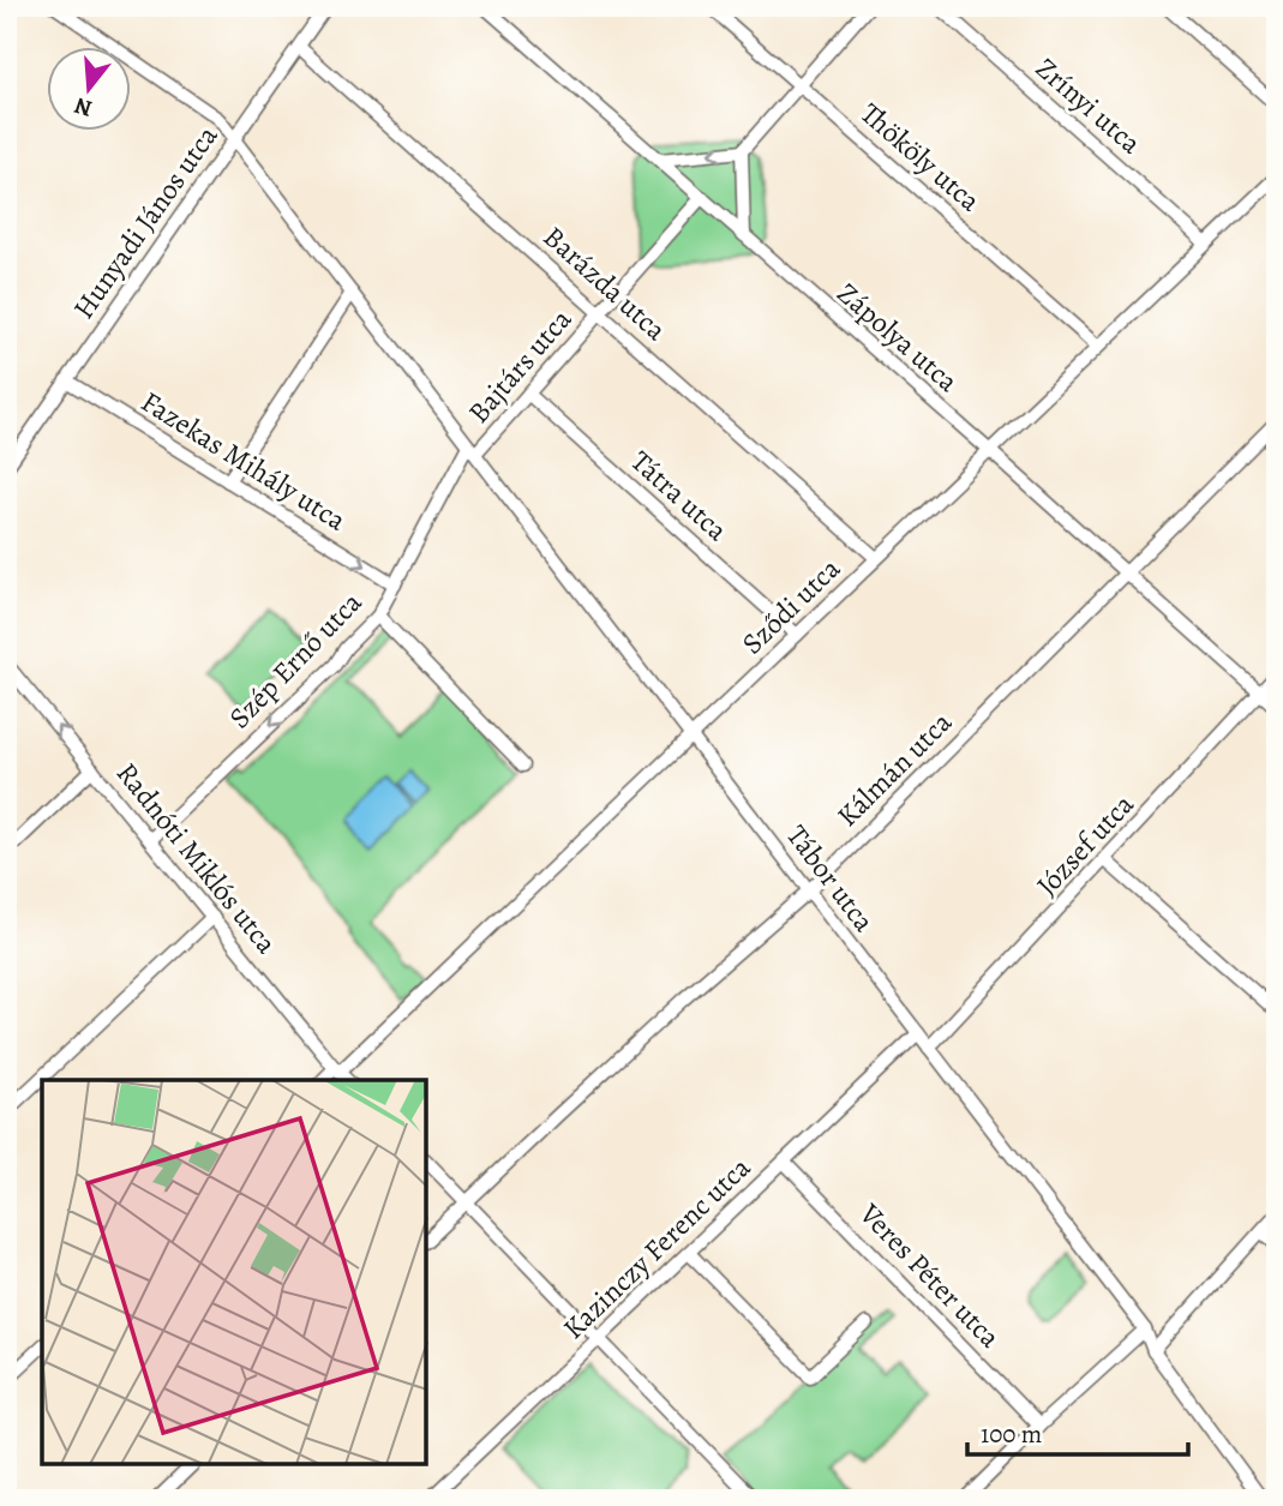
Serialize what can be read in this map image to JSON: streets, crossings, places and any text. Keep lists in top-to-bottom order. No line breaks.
{"streets":{"street":["Zrínyi utca","Thököly utca","Hunyadi János utca","Barázda utca","Zápolya utca","Bajtárs utca","Fazekas Mihály utca","Tátra utca","Sződi utca","Szép Ernő utca","Kálmán utca","József utca","Radnóti Miklós utca","Tábor utca","Kazinczy Ferenc utca","Veres Péter utca"]},"crossings":[["Zrínyi utca","Sződi utca"],["Thököly utca","Sződi utca"],["Hunyadi János utca","Barázda utca"],["Hunyadi János utca","Fazekas Mihály utca"],["Hunyadi János utca","Tábor utca"],["Barázda utca","Bajtárs utca"],["Barázda utca","Sződi utca"],["Zápolya utca","Bajtárs utca"],["Zápolya utca","Sződi utca"],["Zápolya utca","Kálmán utca"],["Zápolya utca","József utca"],["Bajtárs utca","Tátra utca"],["Bajtárs utca","Szép Ernő utca"],["Bajtárs utca","Tábor utca"],["Fazekas Mihály utca","Szép Ernő utca"],["Tátra utca","Sződi utca"],["Sződi utca","Radnóti Miklós utca"],["Sződi utca","Tábor utca"],["Szép Ernő utca","Radnóti Miklós utca"],["Szép Ernő utca","Tábor utca"],["Kálmán utca","Tábor utca"],["József utca","Tábor utca"],["Tábor utca","Kazinczy Ferenc utca"],["Kazinczy Ferenc utca","Veres Péter utca"]],"one_way":["Fazekas Mihály utca","Szép Ernő utca"],"scale_bar":"100 m","north":"bottom"}
